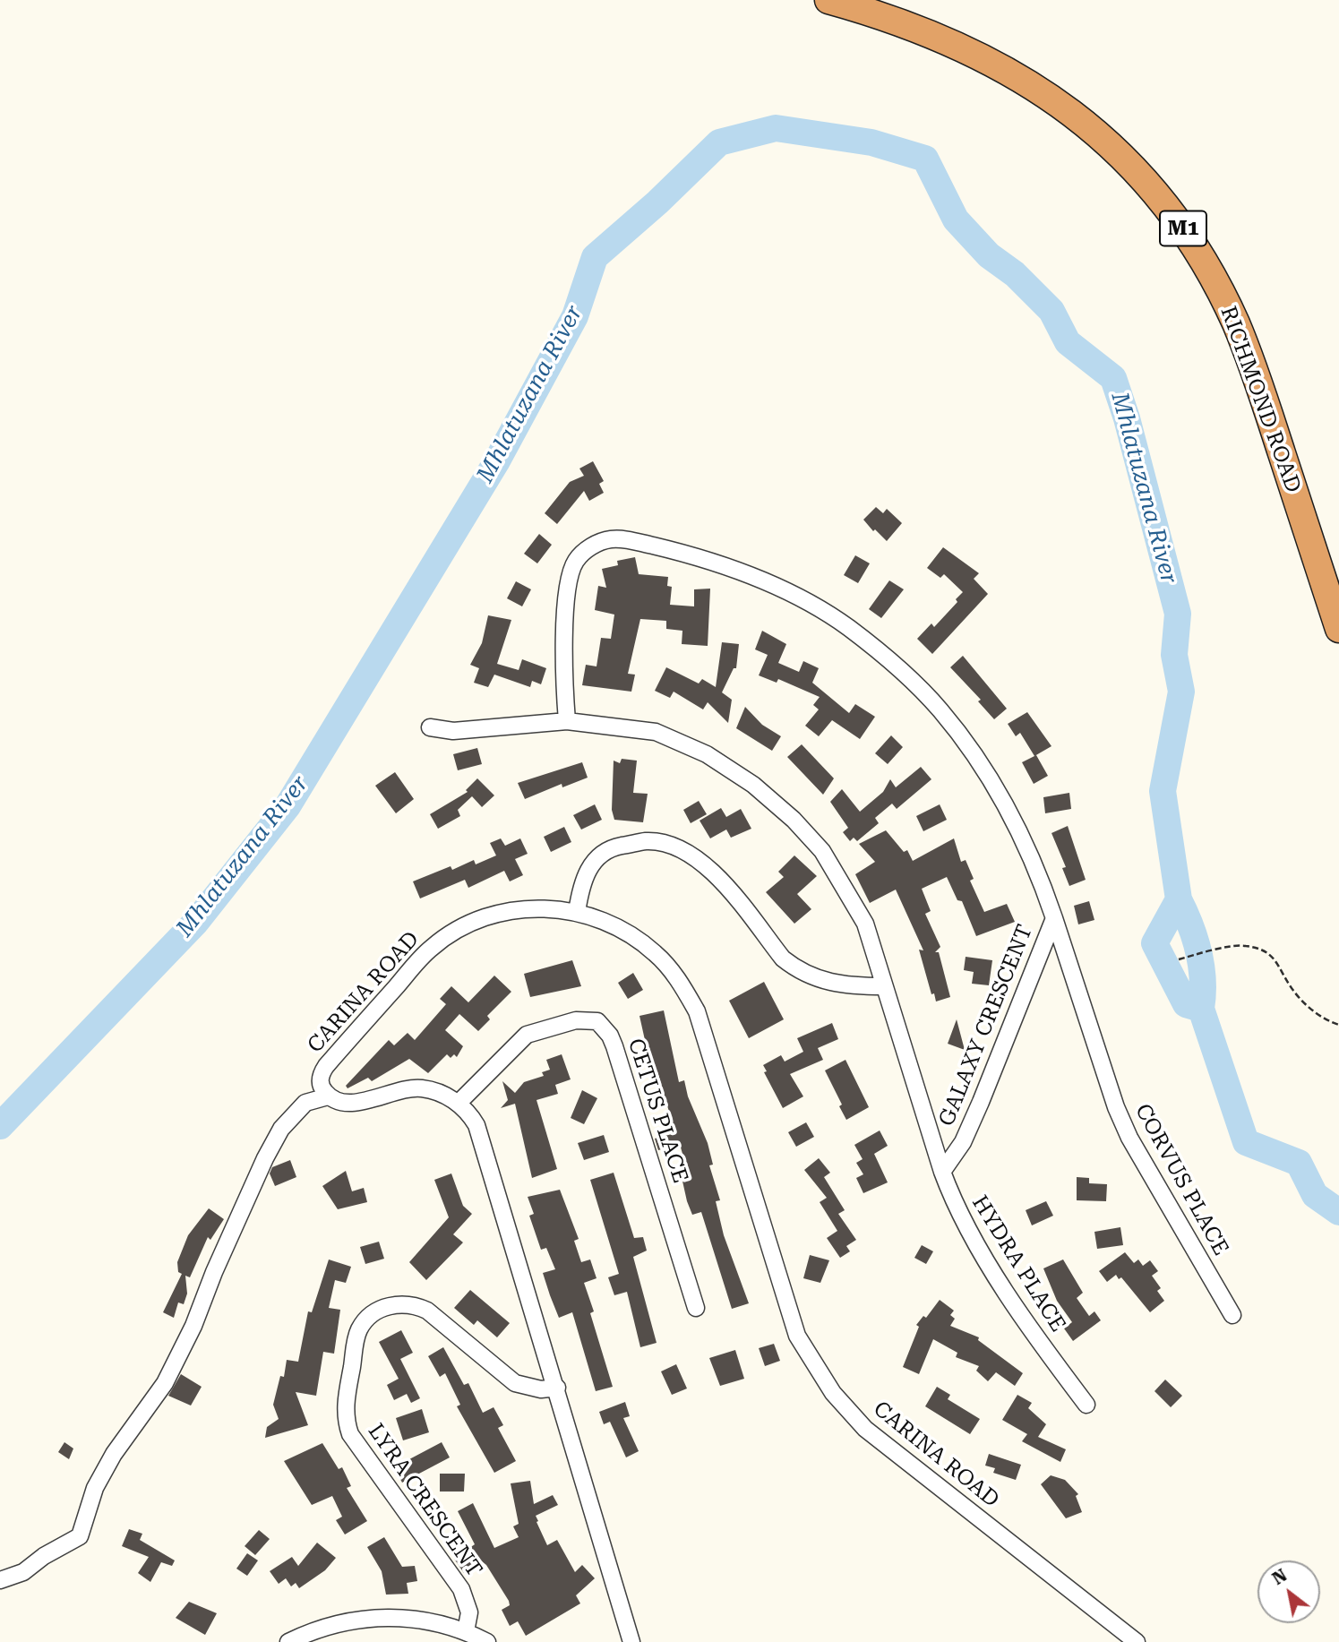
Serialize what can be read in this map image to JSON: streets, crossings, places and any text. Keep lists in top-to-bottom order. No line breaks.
{"streets":{"highway":["M1","RICHMOND ROAD"],"street":["CARINA ROAD","GALAXY CRESCENT","CETUS PLACE","CORVUS PLACE","HYDRA PLACE","LYRA CRESCENT"]},"crossings":[["GALAXY CRESCENT","CORVUS PLACE"],["GALAXY CRESCENT","HYDRA PLACE"]],"water":["Mhlatuzana River"],"north":"top left"}
